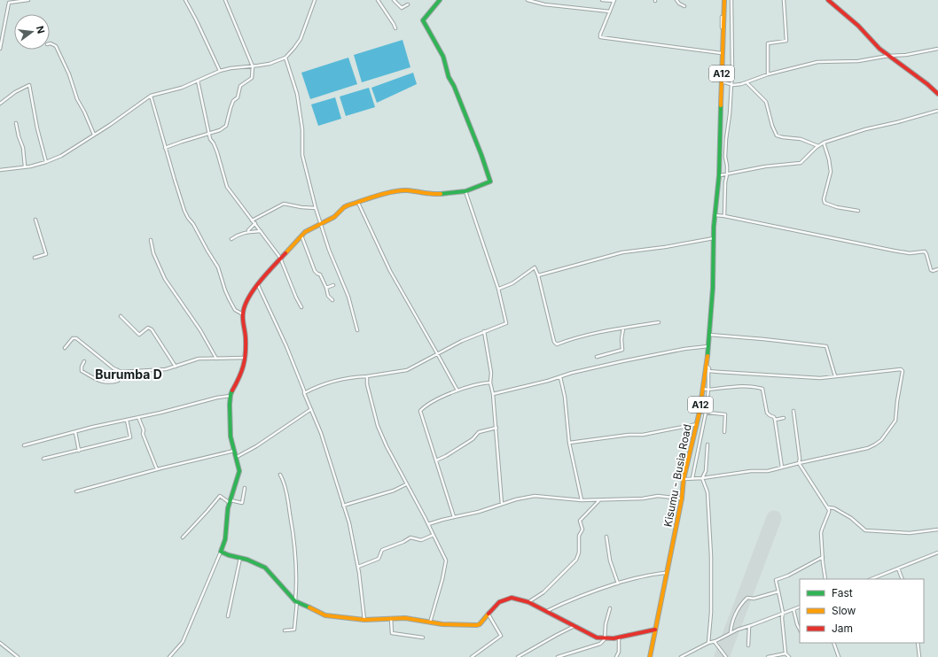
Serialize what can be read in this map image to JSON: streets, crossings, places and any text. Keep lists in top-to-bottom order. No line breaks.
{"streets":{"main road":["A12","Kisumu - Busia Road"]},"crossings":[["A12","Kisumu - Busia Road"]],"districts":["Burumba D"],"legend":["Fast","Slow","Jam"],"north":"right"}
